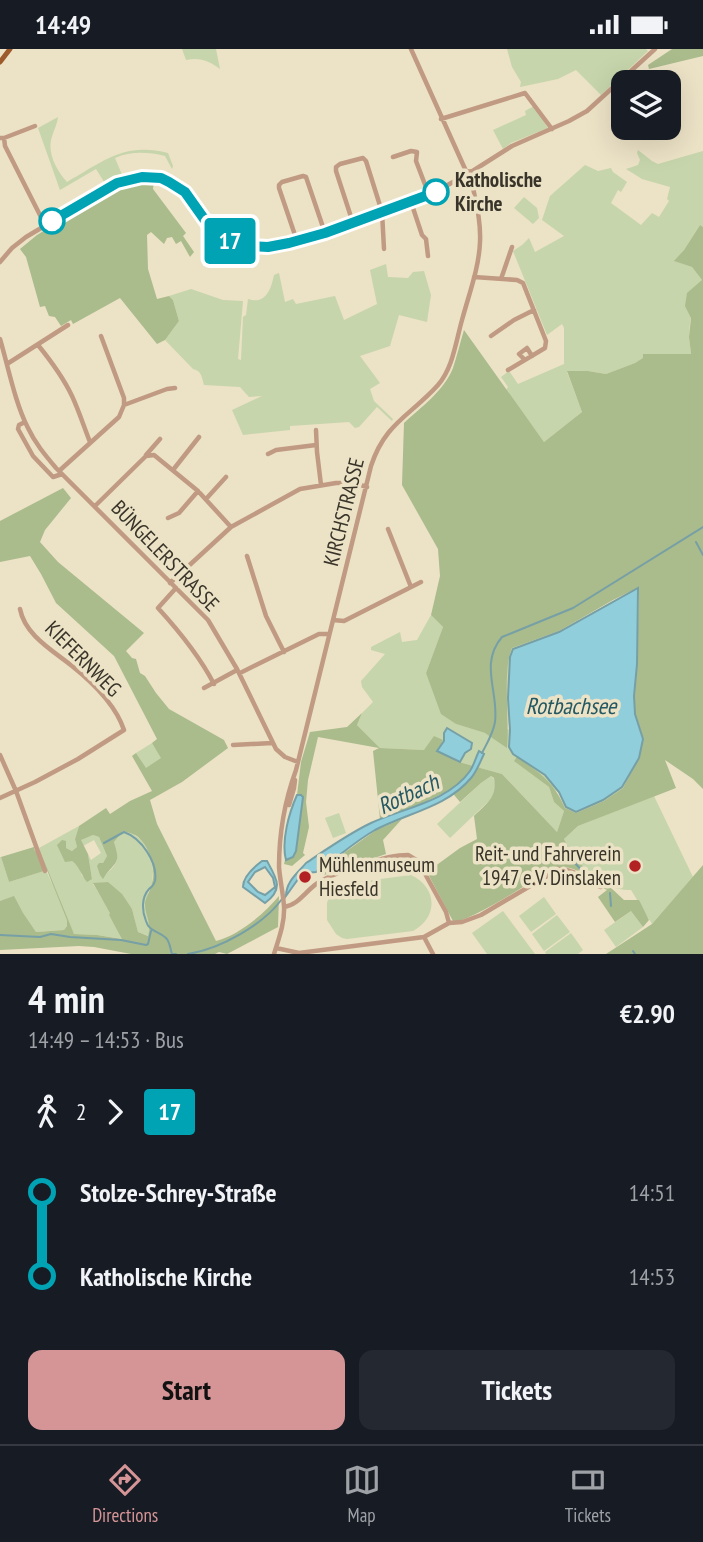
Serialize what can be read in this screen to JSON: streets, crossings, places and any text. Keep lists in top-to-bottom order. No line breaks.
{"streets":{"street":["KIRCHSTRASSE","BÜNGELERSTRASSE","KIEFERNWEG"]},"crossings":[["KIRCHSTRASSE","BÜNGELERSTRASSE"]],"water":["Rotbachsee","Rotbach"],"places":["Katholische Kirche","Reit- und Fahrverein 1947 e.V. Dinslaken","Mühlenmuseum Hiesfeld"],"lines":["bus line 17"],"page":{"status":"14:49","on_map":"17","heading":["4 min","14:49 – 14:53 · Bus","€2.90"],"legs":["2","17"],"list":[{"name":"Stolze-Schrey-Straße","value":"14:51"},{"name":"Katholische Kirche","value":"14:53"}],"buttons":["Start","Tickets"],"tabs":["Directions","Map","Tickets"]}}
